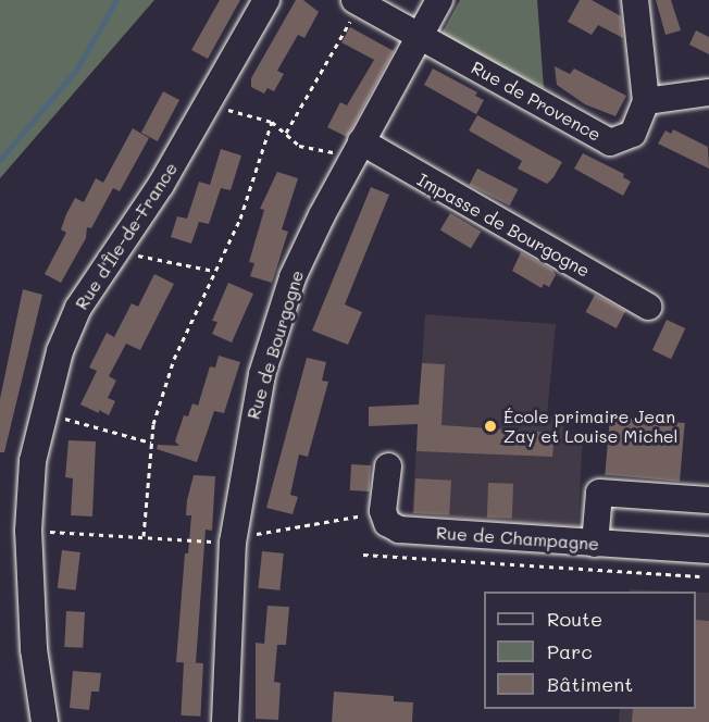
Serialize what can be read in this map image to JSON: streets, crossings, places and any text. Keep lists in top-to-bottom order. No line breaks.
{"streets":{"street":["Rue de Provence","Impasse de Bourgogne","Rue d'Île-de-France","Rue de Bourgogne","Rue de Champagne"]},"crossings":[["Rue de Provence","Rue de Bourgogne"],["Impasse de Bourgogne","Rue de Bourgogne"]],"places":["École primaire Jean Zay et Louise Michel"],"legend":["Route","Parc","Bâtiment"]}
